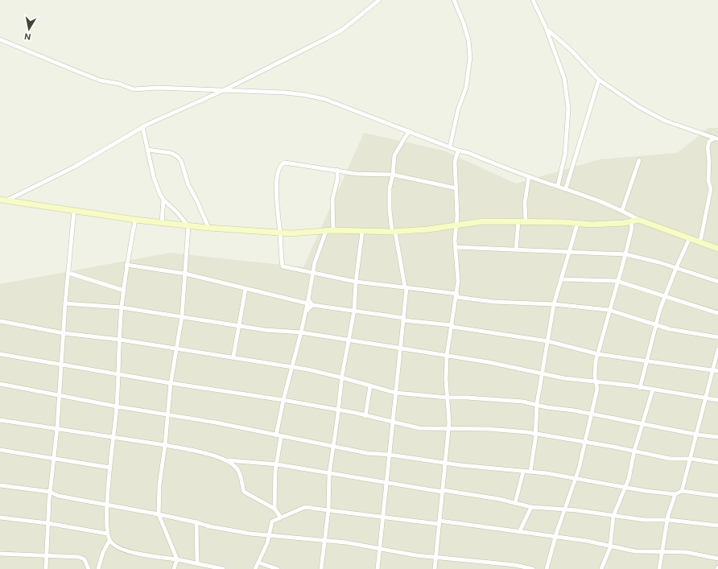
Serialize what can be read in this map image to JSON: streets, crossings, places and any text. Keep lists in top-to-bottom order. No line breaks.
{"north":"bottom"}
